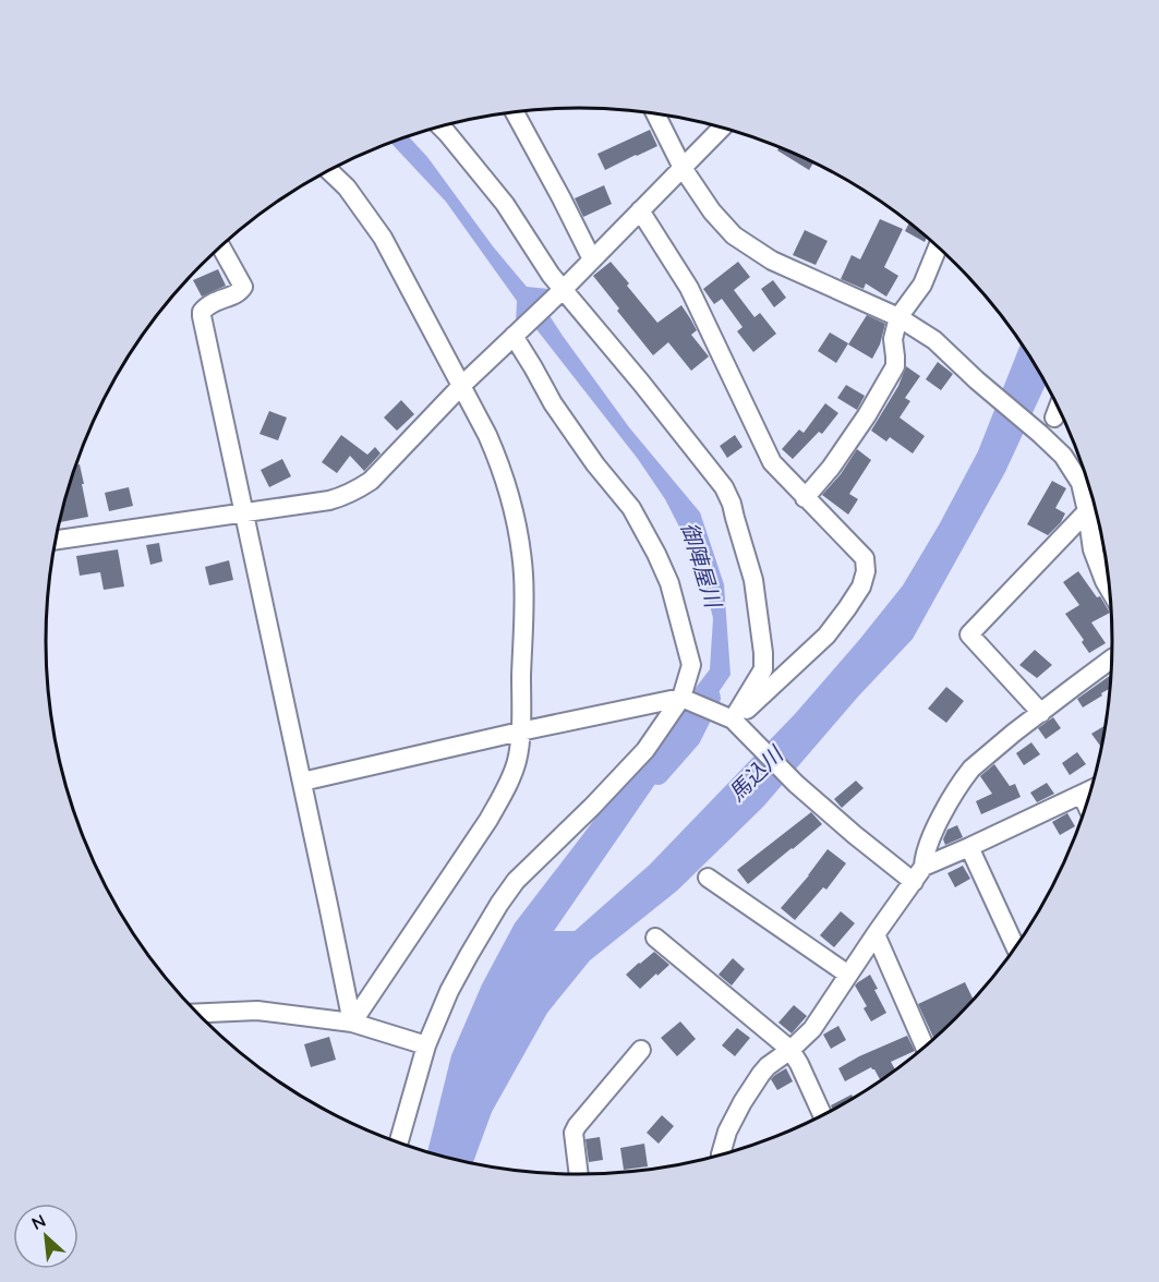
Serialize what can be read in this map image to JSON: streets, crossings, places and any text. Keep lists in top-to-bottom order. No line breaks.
{"water":["御陣屋川","馬込川"],"north":"top left"}
